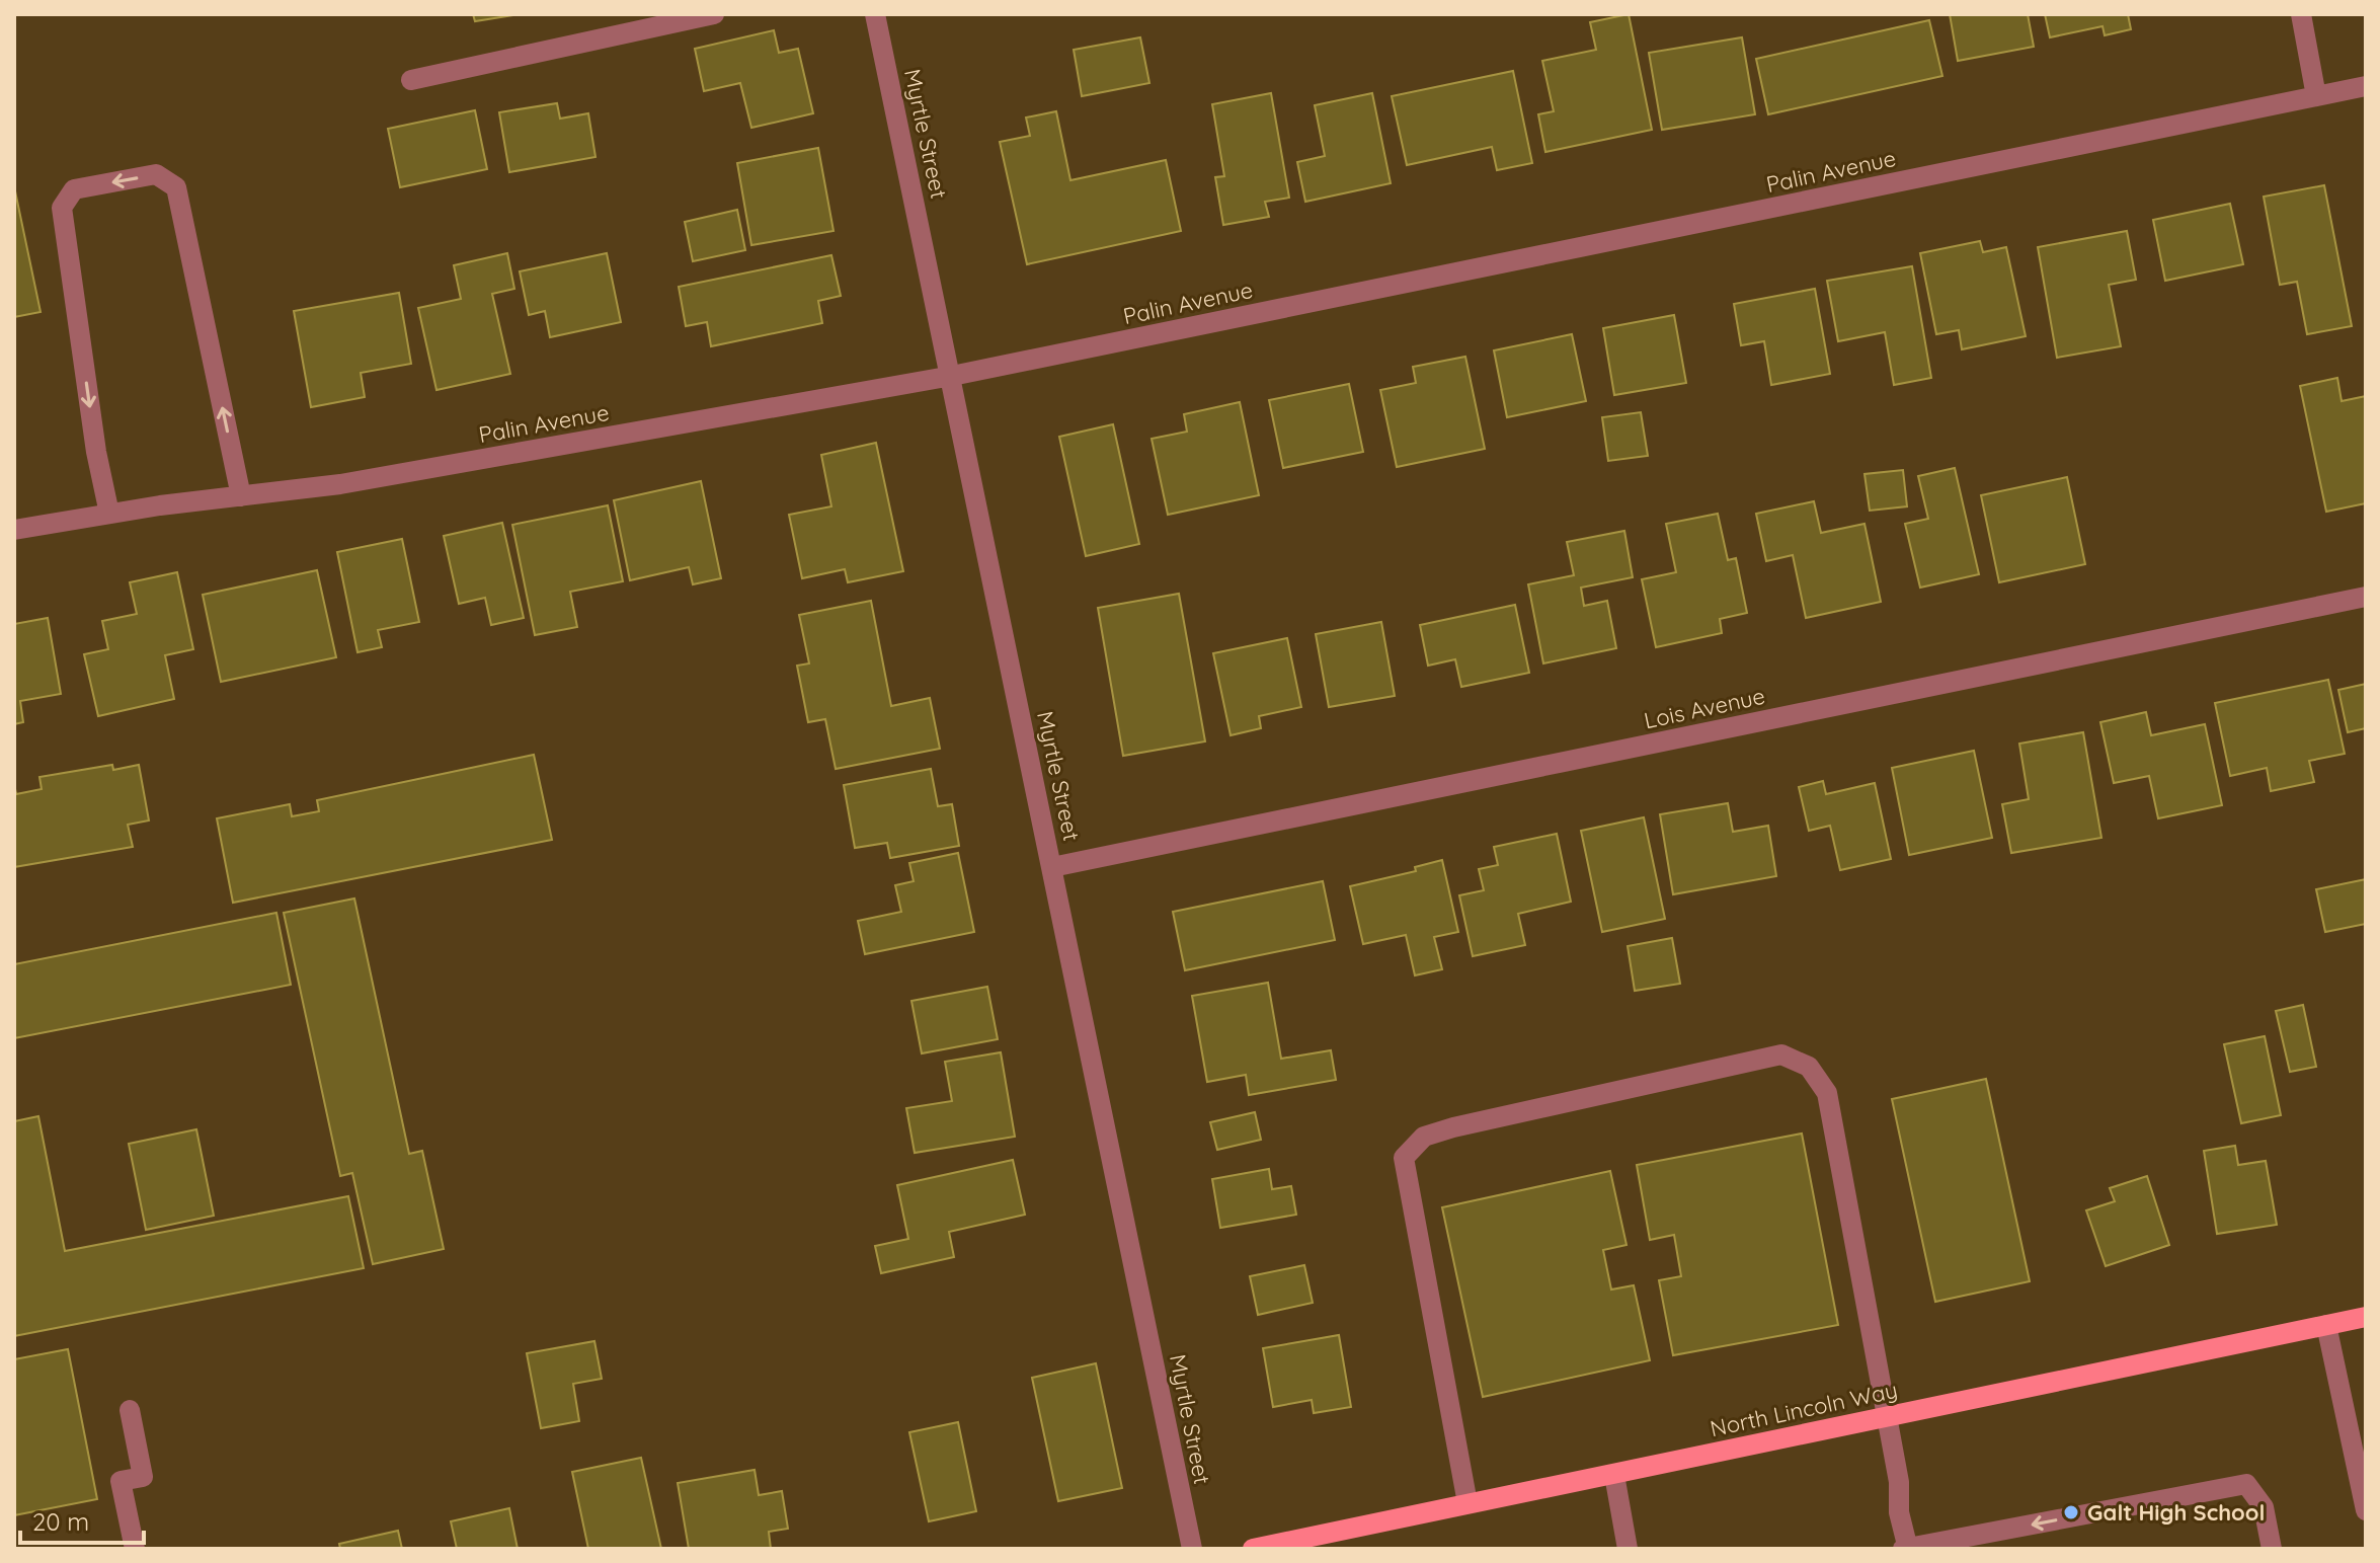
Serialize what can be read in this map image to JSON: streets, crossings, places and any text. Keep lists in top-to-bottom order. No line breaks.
{"streets":{"main road":["North Lincoln Way"],"street":["Myrtle Street","Palin Avenue","Lois Avenue"]},"crossings":[["Myrtle Street","Palin Avenue"],["Myrtle Street","Lois Avenue"]],"places":["Galt High School"],"scale_bar":"20 m"}
